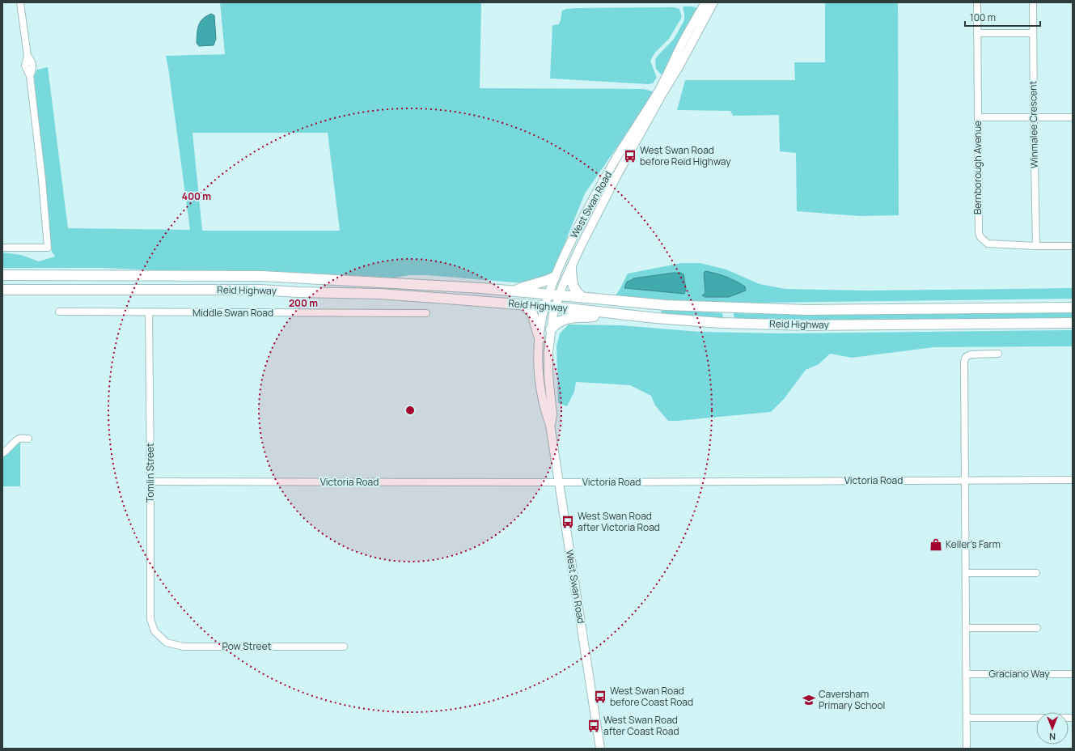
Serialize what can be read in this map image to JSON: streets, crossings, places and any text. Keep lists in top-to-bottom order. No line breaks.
{"streets":{"highway":["Reid Highway"],"main road":["West Swan Road"],"street":["Winmalee Crescent","Bernborough Avenue","Middle Swan Road","Tomlin Street","Victoria Road","Pow Street","Graciano Way"]},"crossings":[["Winmalee Crescent","Bernborough Avenue"],["West Swan Road","Reid Highway"],["West Swan Road","Victoria Road"],["Middle Swan Road","Tomlin Street"],["Tomlin Street","Victoria Road"],["Tomlin Street","Pow Street"]],"places":{"bus stop":["West Swan Road before Reid Highway","West Swan Road after Victoria Road","West Swan Road before Coast Road","West Swan Road after Coast Road"],"shop":["Keller’s Farm"],"school or university":["Caversham Primary School"]},"scale_bar":"100 m","north":"bottom","rings":["400 m","200 m"]}
